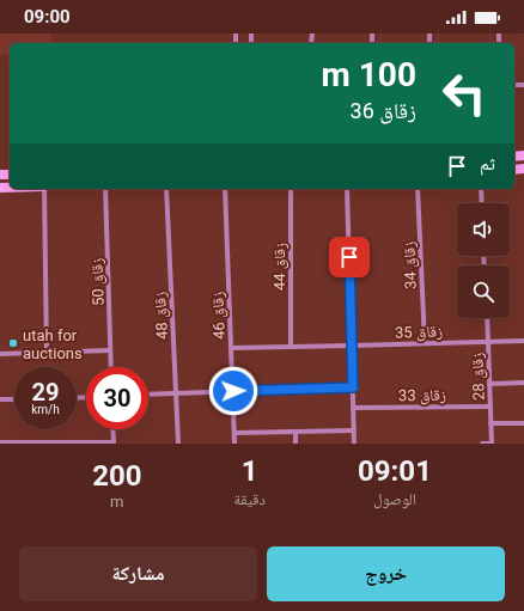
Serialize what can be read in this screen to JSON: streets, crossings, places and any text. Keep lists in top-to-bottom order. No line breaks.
{"streets":{"street":["زقاق 34","زقاق 44","زقاق 50","زقاق 48","زقاق 46","زقاق 35","زقاق 28","زقاق 33"]},"crossings":[["زقاق 34","زقاق 35"],["زقاق 44","زقاق 35"],["زقاق 46","زقاق 35"],["زقاق 35","زقاق 28"],["زقاق 28","زقاق 33"]],"places":["utah for auctions"],"page":{"status":"09:00","turn":["100 m","زقاق 36"],"then":"ثم","speed":"29 km/h","limit":"30","eta":["09:01","الوصول","1","دقيقة","200","m"],"buttons":["خروج","مشاركة"]}}
